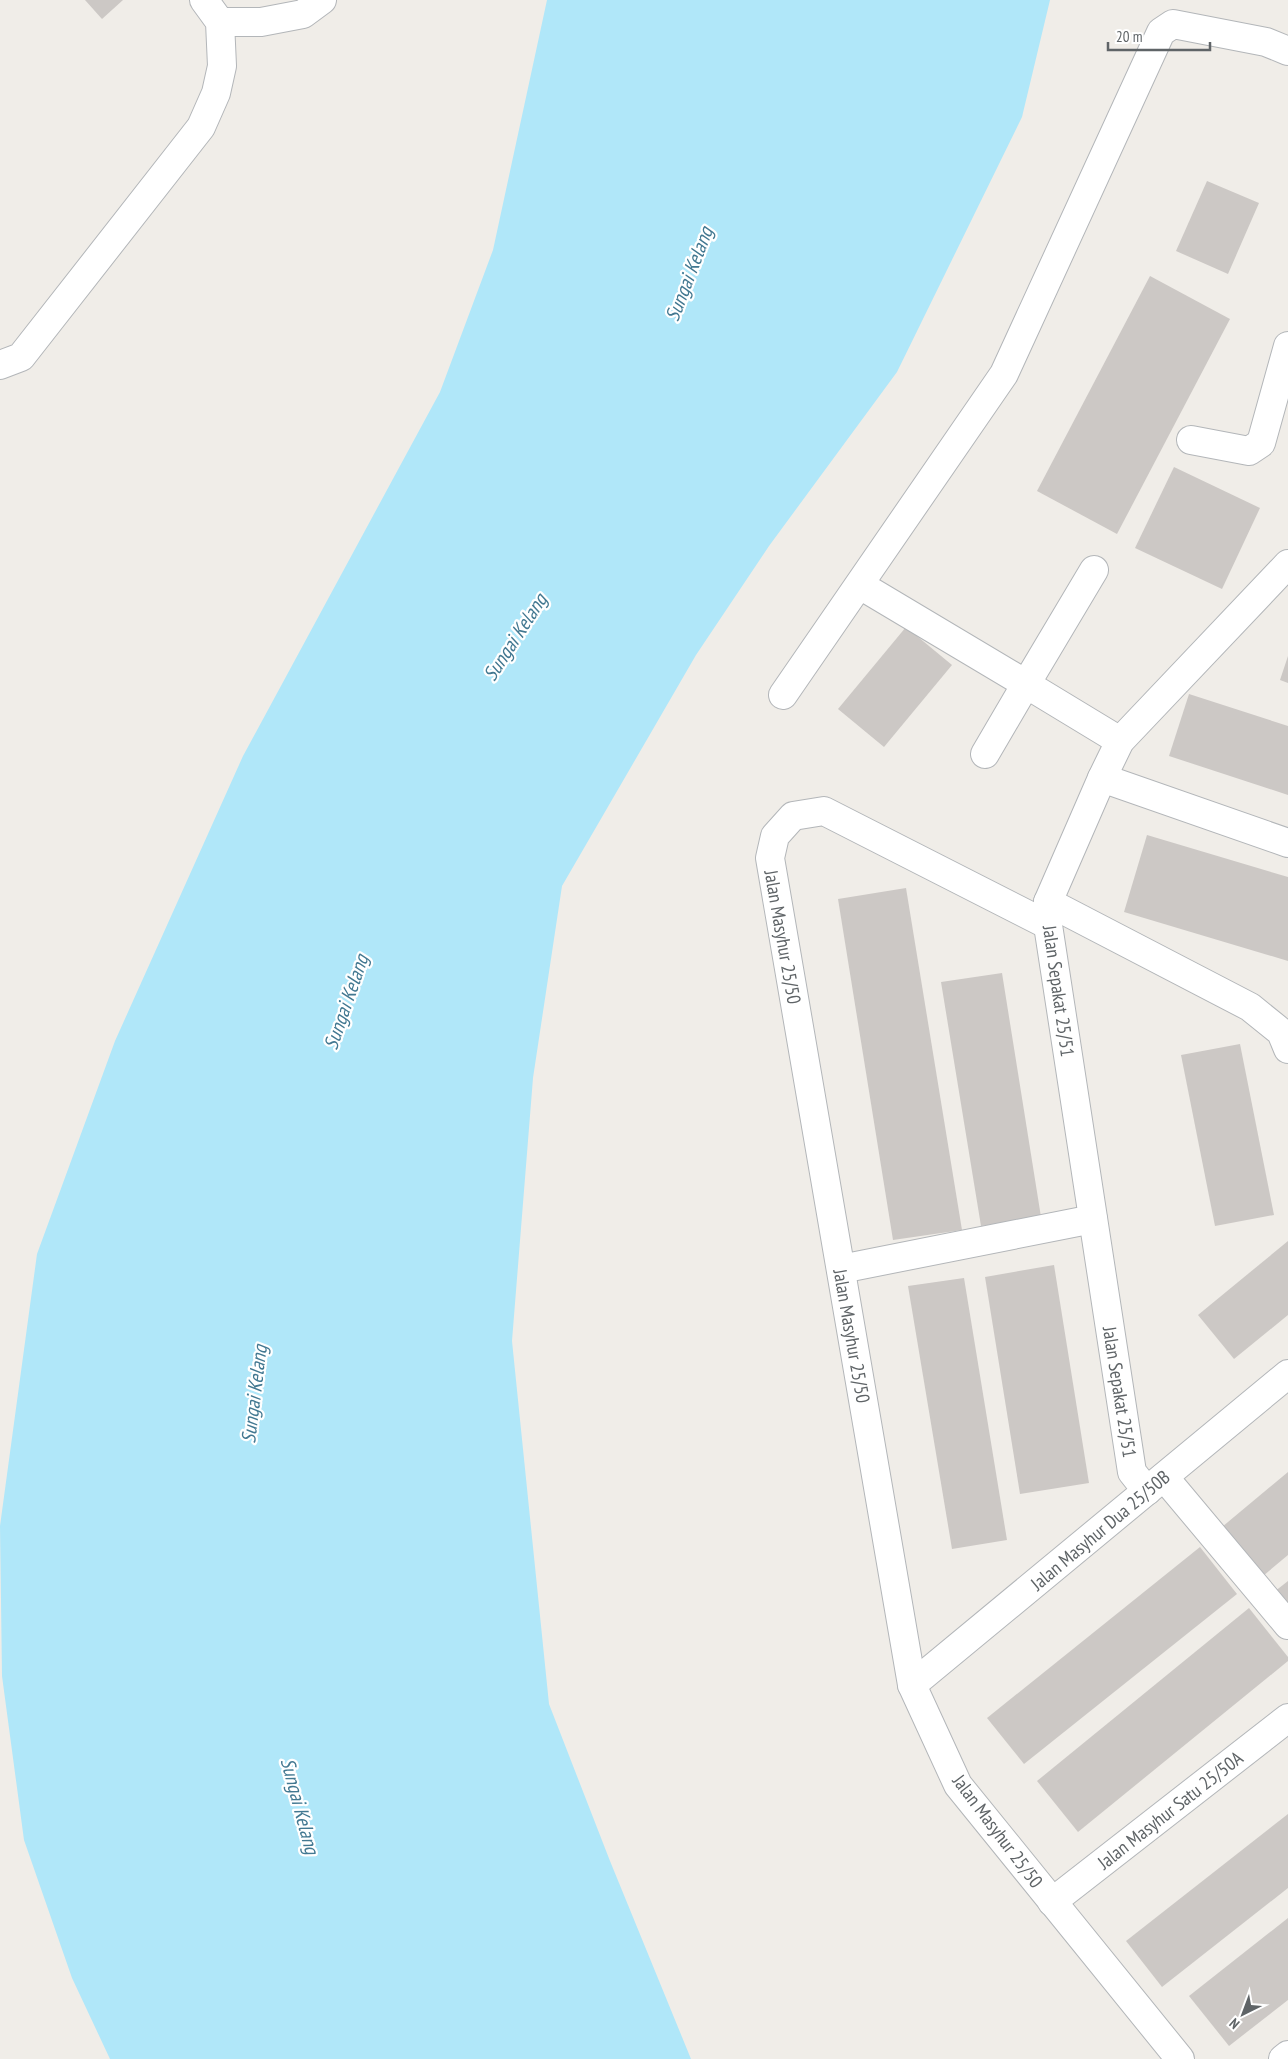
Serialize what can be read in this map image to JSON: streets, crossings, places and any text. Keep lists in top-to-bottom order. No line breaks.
{"streets":{"street":["Jalan Masyhur 25/50","Jalan Sepakat 25/51","Jalan Masyhur Dua 25/50B","Jalan Masyhur Satu 25/50A"]},"crossings":[["Jalan Masyhur 25/50","Jalan Sepakat 25/51"],["Jalan Masyhur 25/50","Jalan Masyhur Dua 25/50B"],["Jalan Masyhur 25/50","Jalan Masyhur Satu 25/50A"],["Jalan Sepakat 25/51","Jalan Masyhur Dua 25/50B"]],"water":["Sungai Kelang"],"scale_bar":"20 m","north":"bottom left"}
